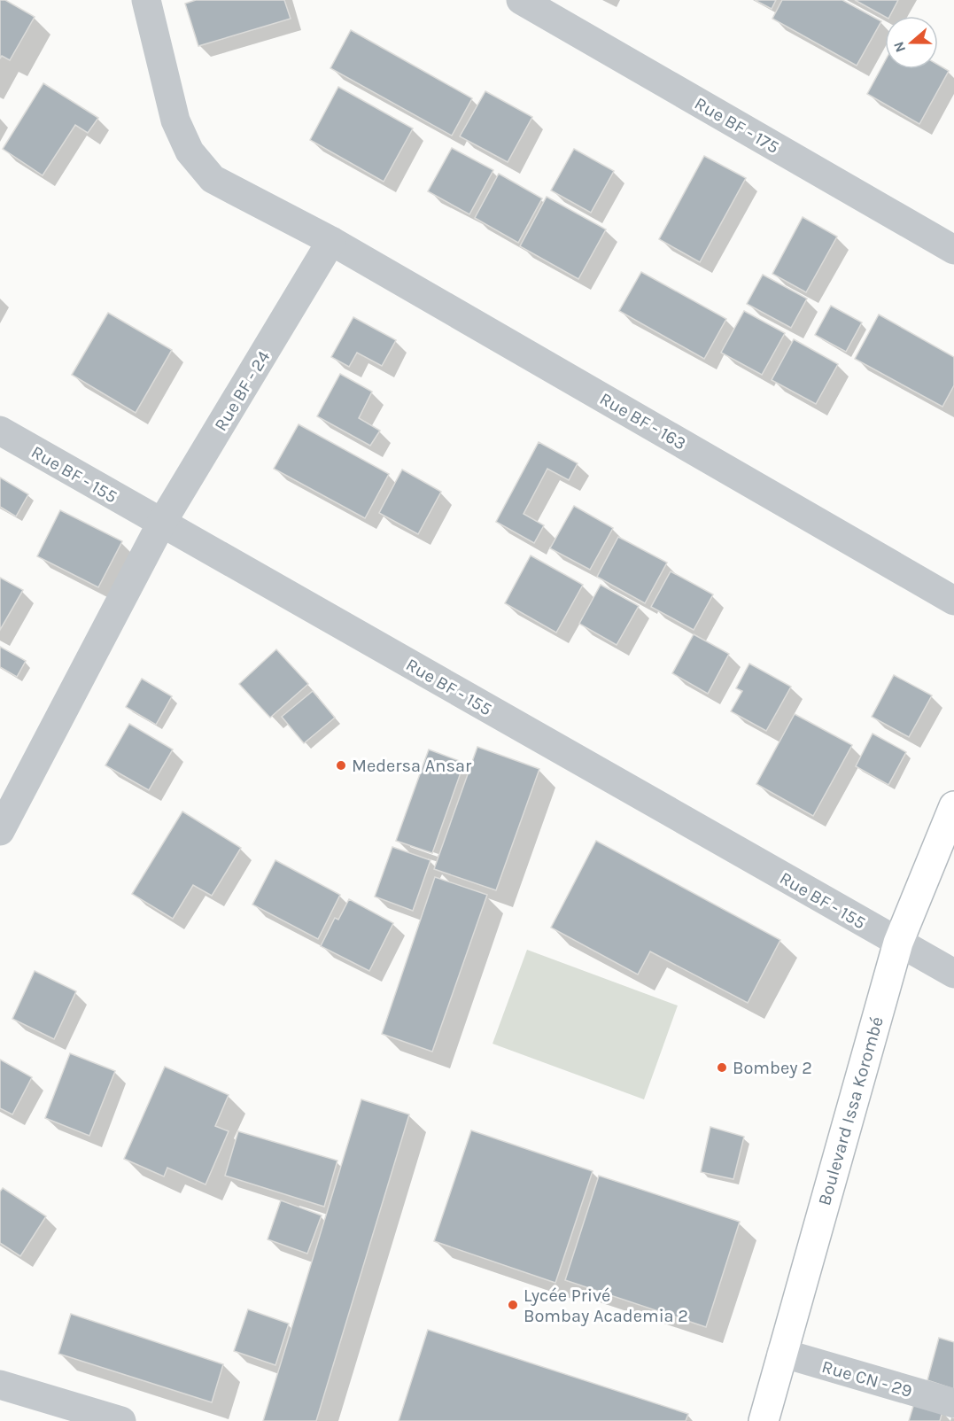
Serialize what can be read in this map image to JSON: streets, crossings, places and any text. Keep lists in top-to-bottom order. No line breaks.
{"streets":{"street":["Rue BF - 175","Rue BF - 24","Rue BF - 163","Rue BF - 155","Boulevard Issa Korombé","Rue CN - 29"]},"crossings":[["Rue BF - 24","Rue BF - 163"],["Rue BF - 24","Rue BF - 155"],["Rue BF - 155","Boulevard Issa Korombé"],["Boulevard Issa Korombé","Rue CN - 29"]],"places":["Medersa Ansar","Bombey 2","Lycée Privé Bombay Academia 2"],"north":"left"}
